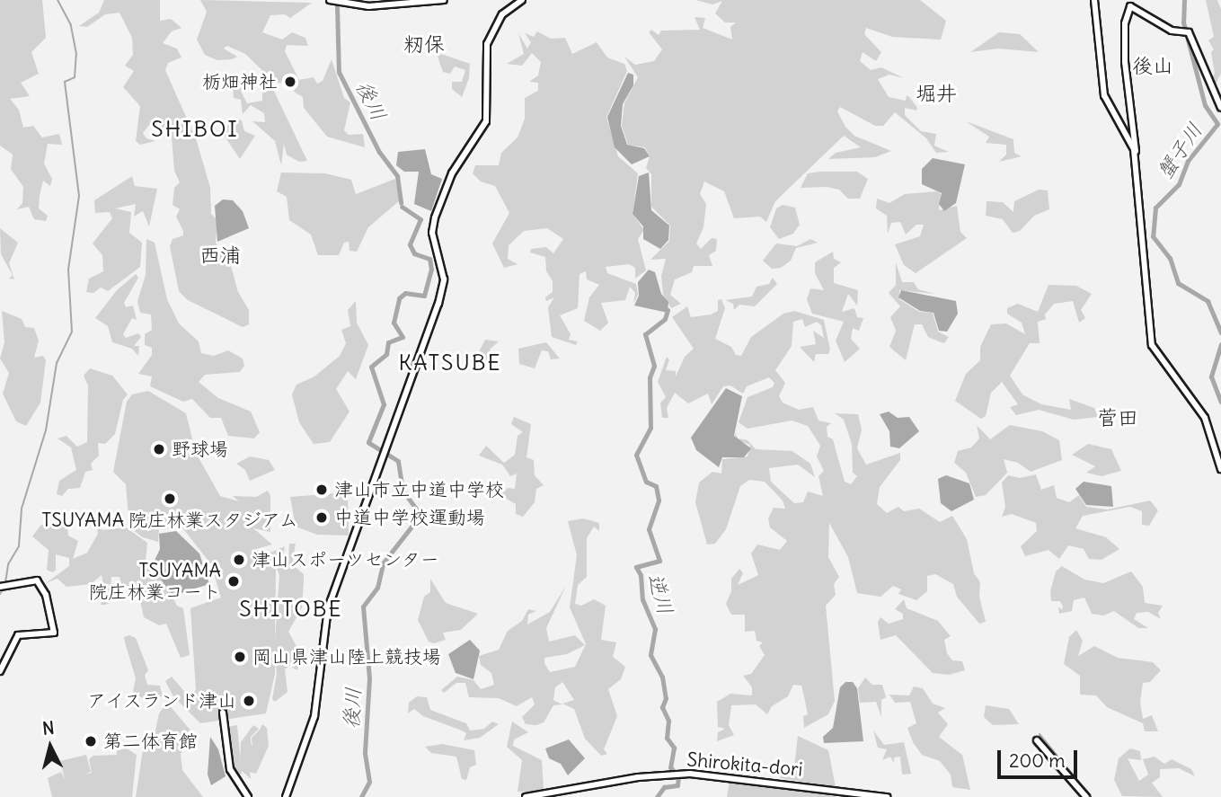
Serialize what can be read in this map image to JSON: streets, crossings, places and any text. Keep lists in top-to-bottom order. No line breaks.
{"streets":{"main road":["Shirokita-dori"]},"districts":["籾保","後山","堀井","SHIBOI","西浦","KATSUBE","菅田","SHITOBE"],"water":["後川","蟹子川","逆川"],"places":["栃畑神社","野球場","津山市立中道中学校","TSUYAMA 院庄林業スタジアム","中道中学校運動場","津山スポーツセンター","TSUYAMA 院庄林業コート","岡山県津山陸上競技場","アイスランド津山","第二体育館"],"scale_bar":"200 m","north":"top"}
